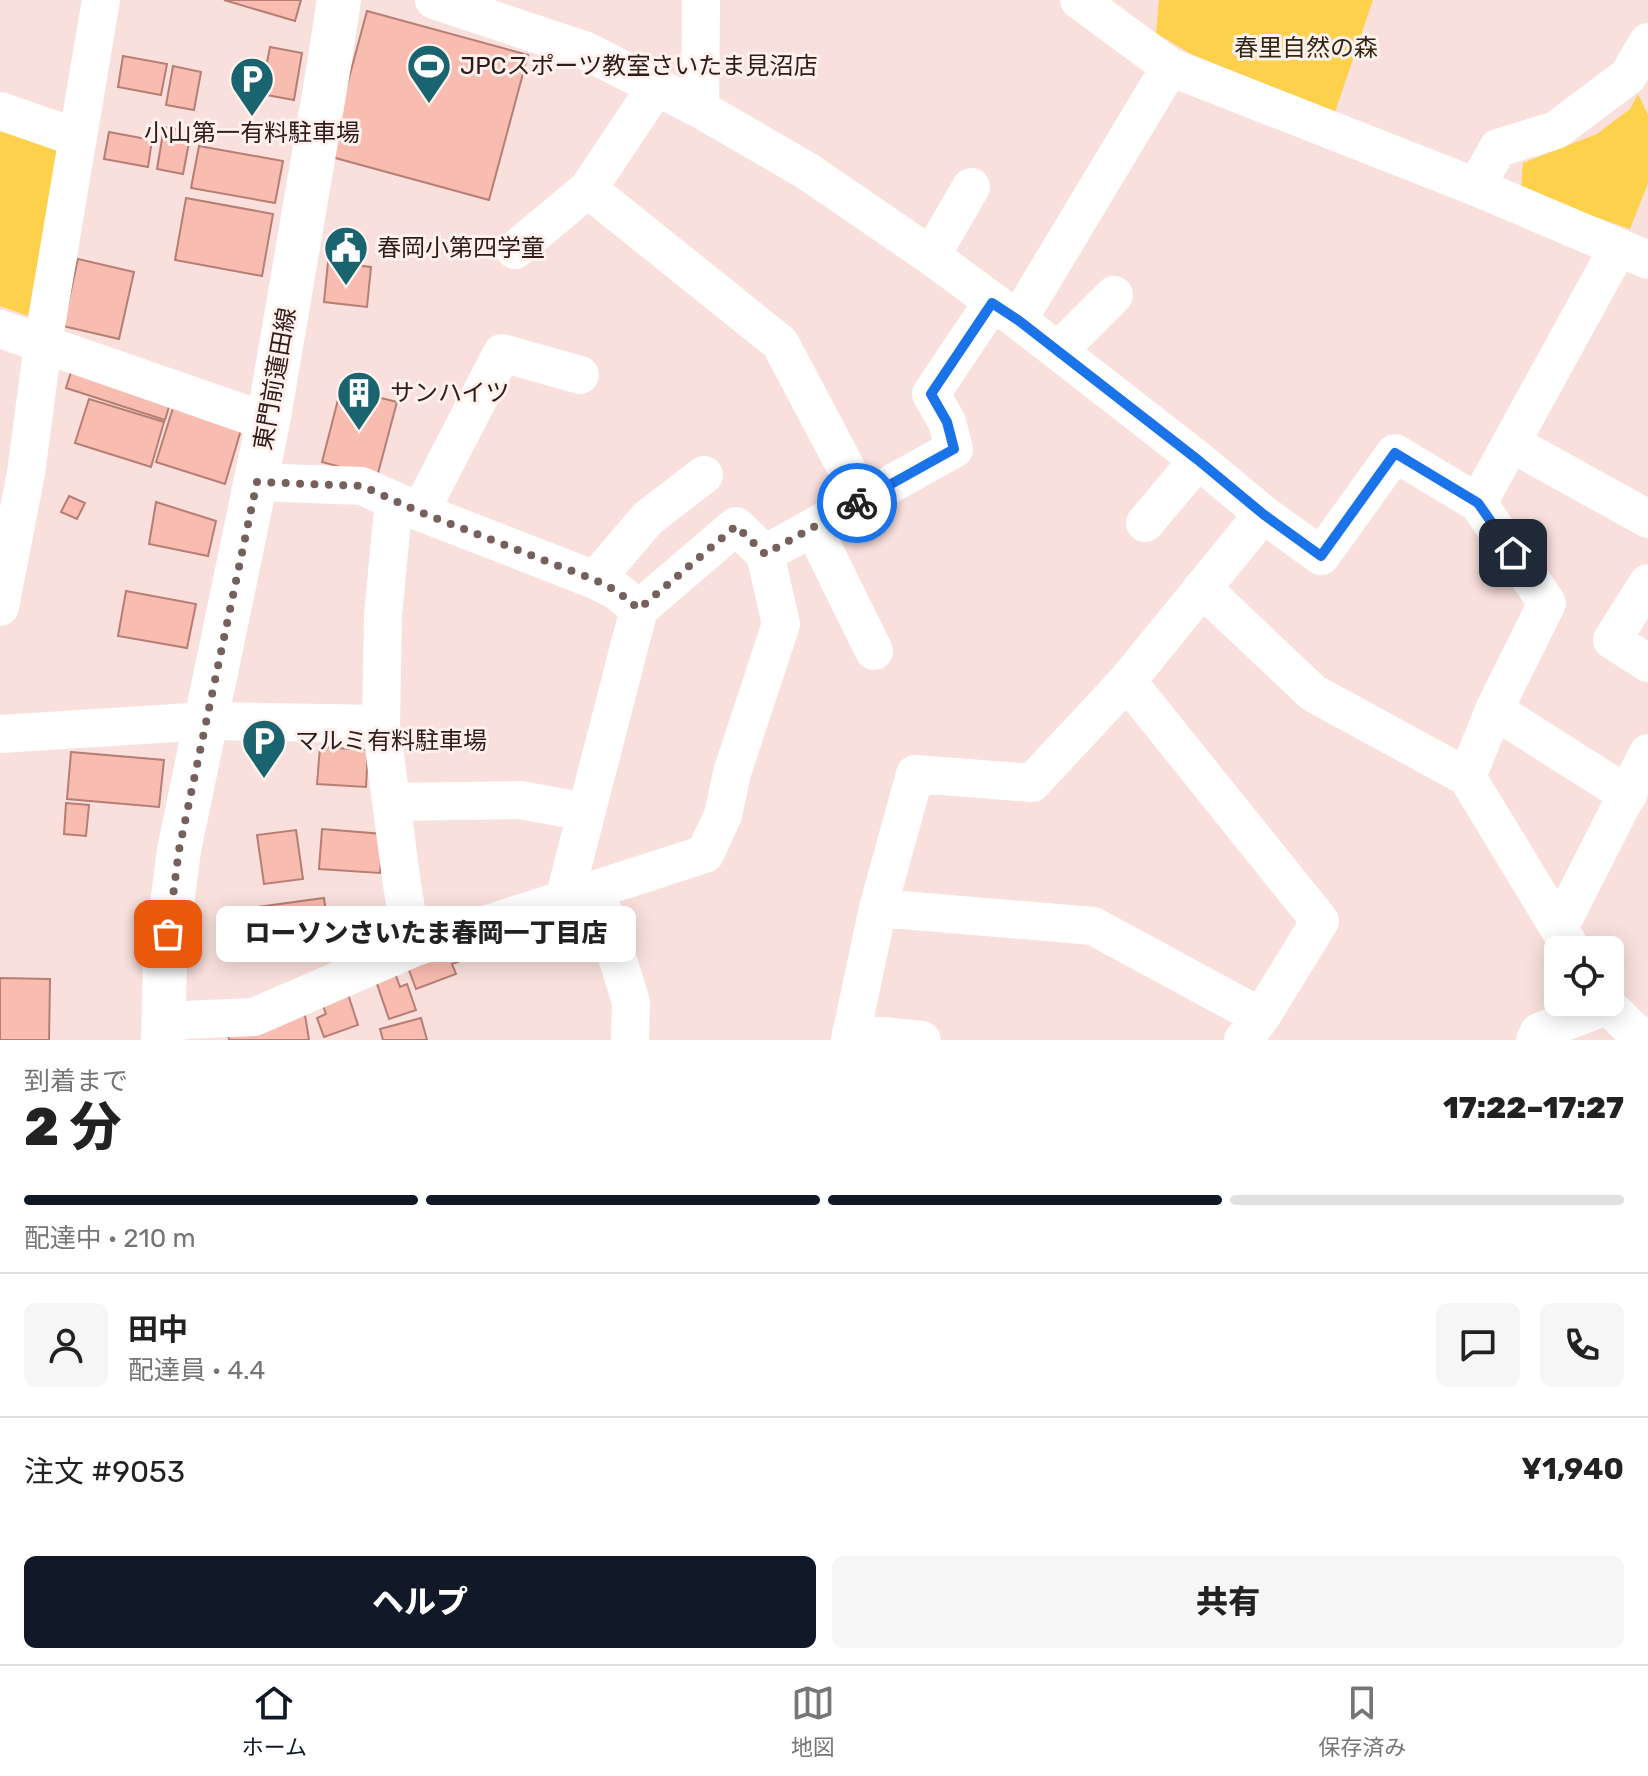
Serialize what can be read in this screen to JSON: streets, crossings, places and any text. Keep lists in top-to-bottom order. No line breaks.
{"streets":{"main road":["東門前蓮田線"]},"parks":["春里自然の森"],"places":{"sports":["JPCスポーツ教室さいたま見沼店"],"parking":["小山第一有料駐車場","マルミ有料駐車場"],"public building":["春岡小第四学童"],"building":["サンハイツ"],"other":["ローソンさいたま春岡一丁目店"]},"page":{"bubble":"ローソンさいたま春岡一丁目店","heading":["2 分","到着まで","17:22–17:27"],"panel":["田中","配達員 · 4.4","注文 #9053","¥1,940"],"bar":"配達中 · 210 m","buttons":["ヘルプ","共有"],"tabs":["ホーム","地図","保存済み"]}}
